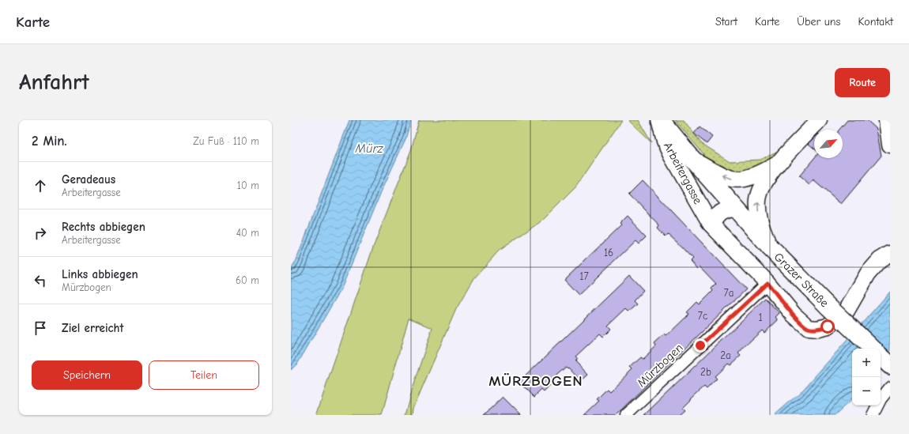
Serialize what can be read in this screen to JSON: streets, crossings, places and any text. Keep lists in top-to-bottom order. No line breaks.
{"streets":{"main road":["Grazer Straße"],"street":["Arbeitergasse","Mürzbogen"]},"crossings":[["Arbeitergasse","Grazer Straße"],["Arbeitergasse","Mürzbogen"]],"districts":["MÜRZBOGEN"],"water":["Mürz"],"house_numbers":["16","17","7a","7c","1","2a","2b"],"north":"top right","page":{"header":"Karte","nav":["Start","Karte","Über uns","Kontakt"],"buttons":["Route",["Speichern","Teilen"]],"title":"Anfahrt","heading":["2 Min.","Zu Fuß · 110 m"],"list":[["Geradeaus","Arbeitergasse","10 m"],["Rechts abbiegen","Arbeitergasse","40 m"],["Links abbiegen","Mürzbogen","60 m"],"Ziel erreicht"],"map_buttons":["+","−"]}}
